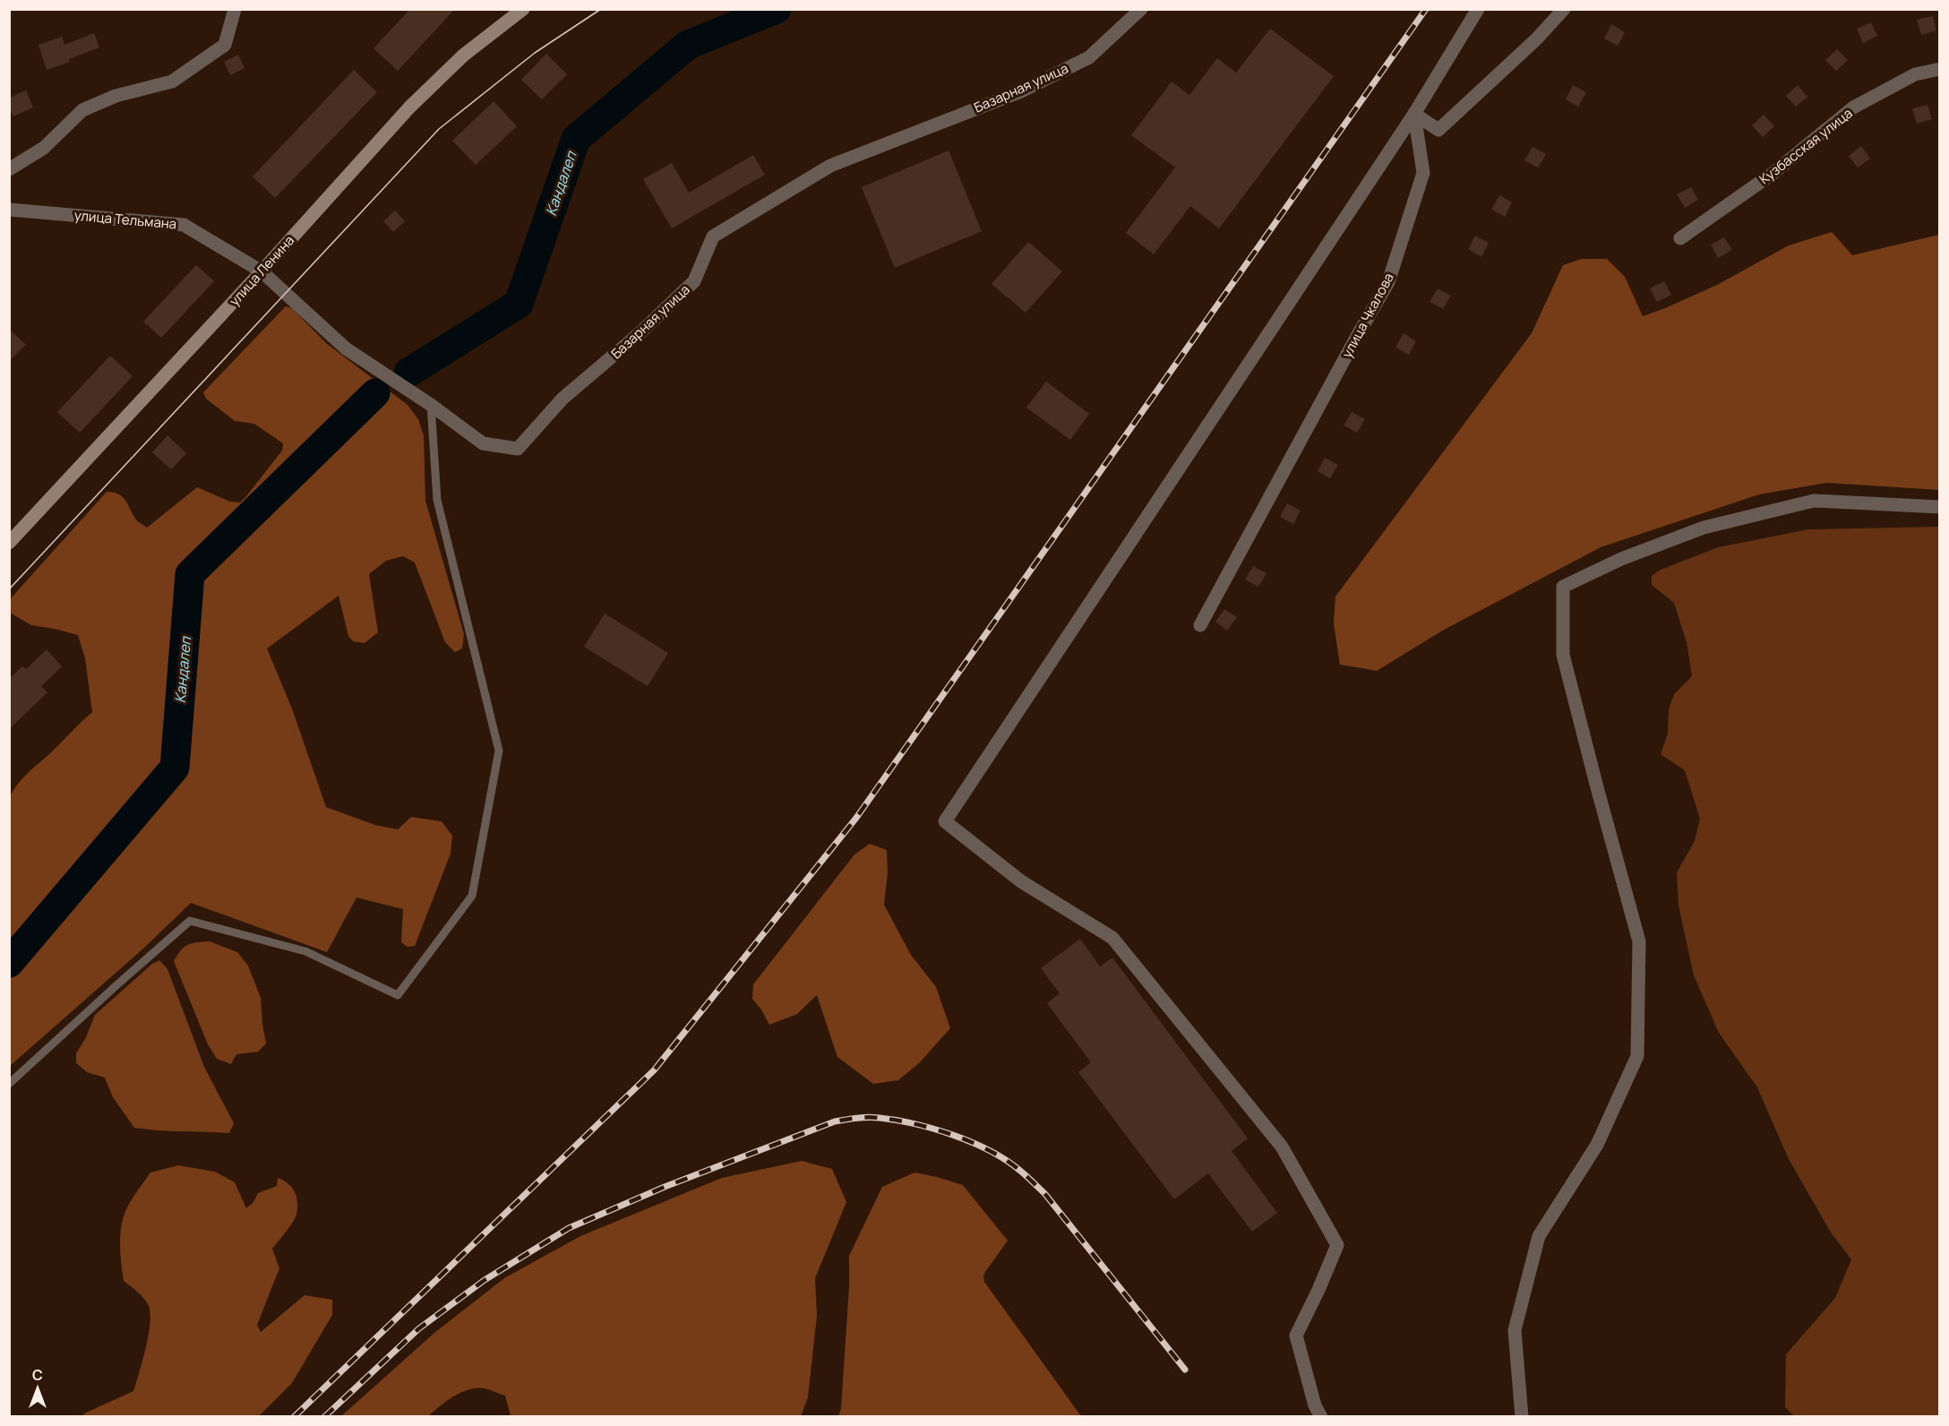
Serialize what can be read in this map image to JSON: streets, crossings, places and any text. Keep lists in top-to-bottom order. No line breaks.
{"streets":{"main road":["улица Ленина"],"street":["Базарная улица","Кузбасская улица","улица Тельмана","улица Чкалова"]},"crossings":[["Базарная улица","улица Тельмана"],["Базарная улица","улица Ленина"],["улица Тельмана","улица Ленина"]],"water":["Кандалеп"],"north":"top"}
